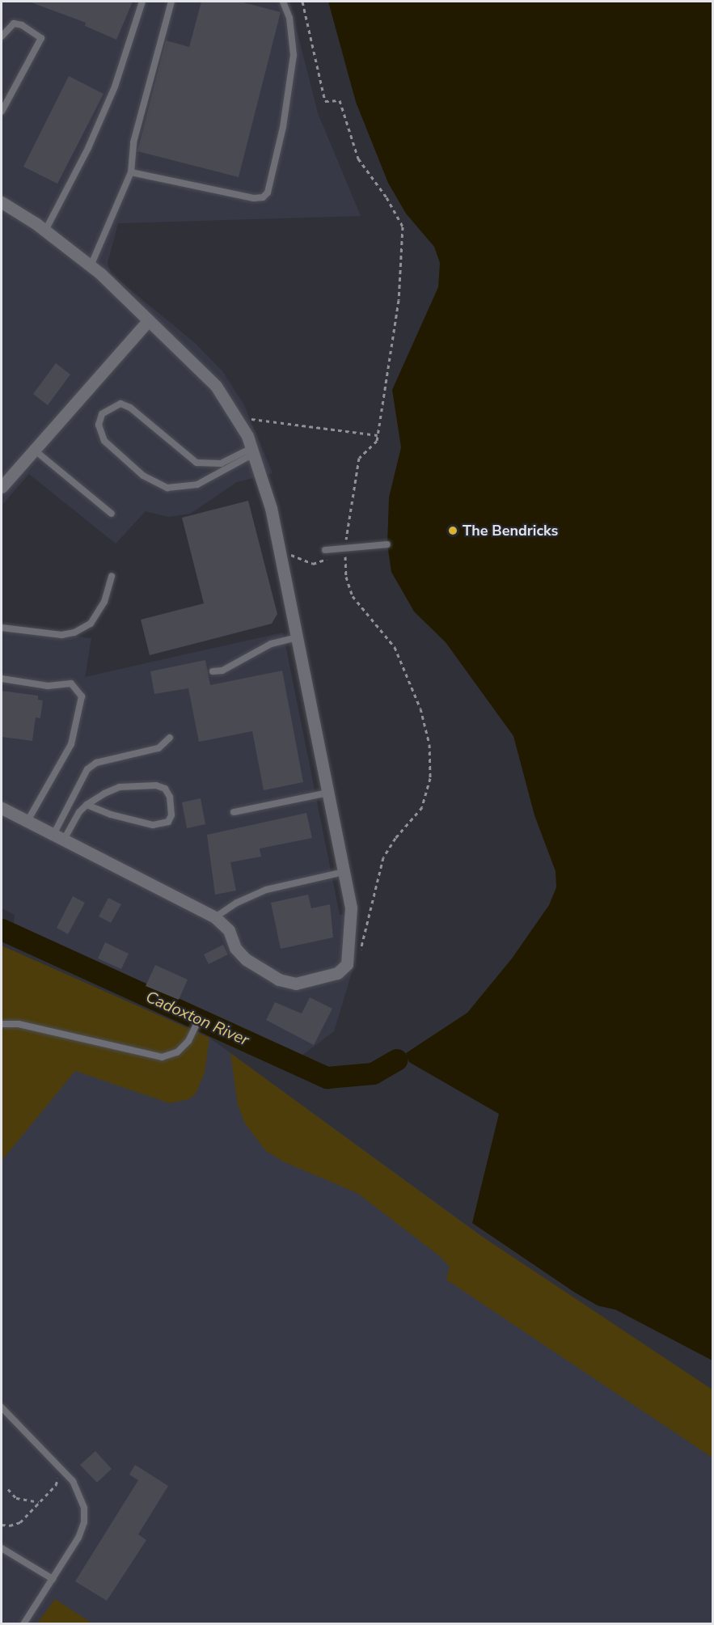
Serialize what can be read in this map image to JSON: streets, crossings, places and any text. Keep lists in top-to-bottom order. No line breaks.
{"water":["Cadoxton River"],"places":["The Bendricks"]}
